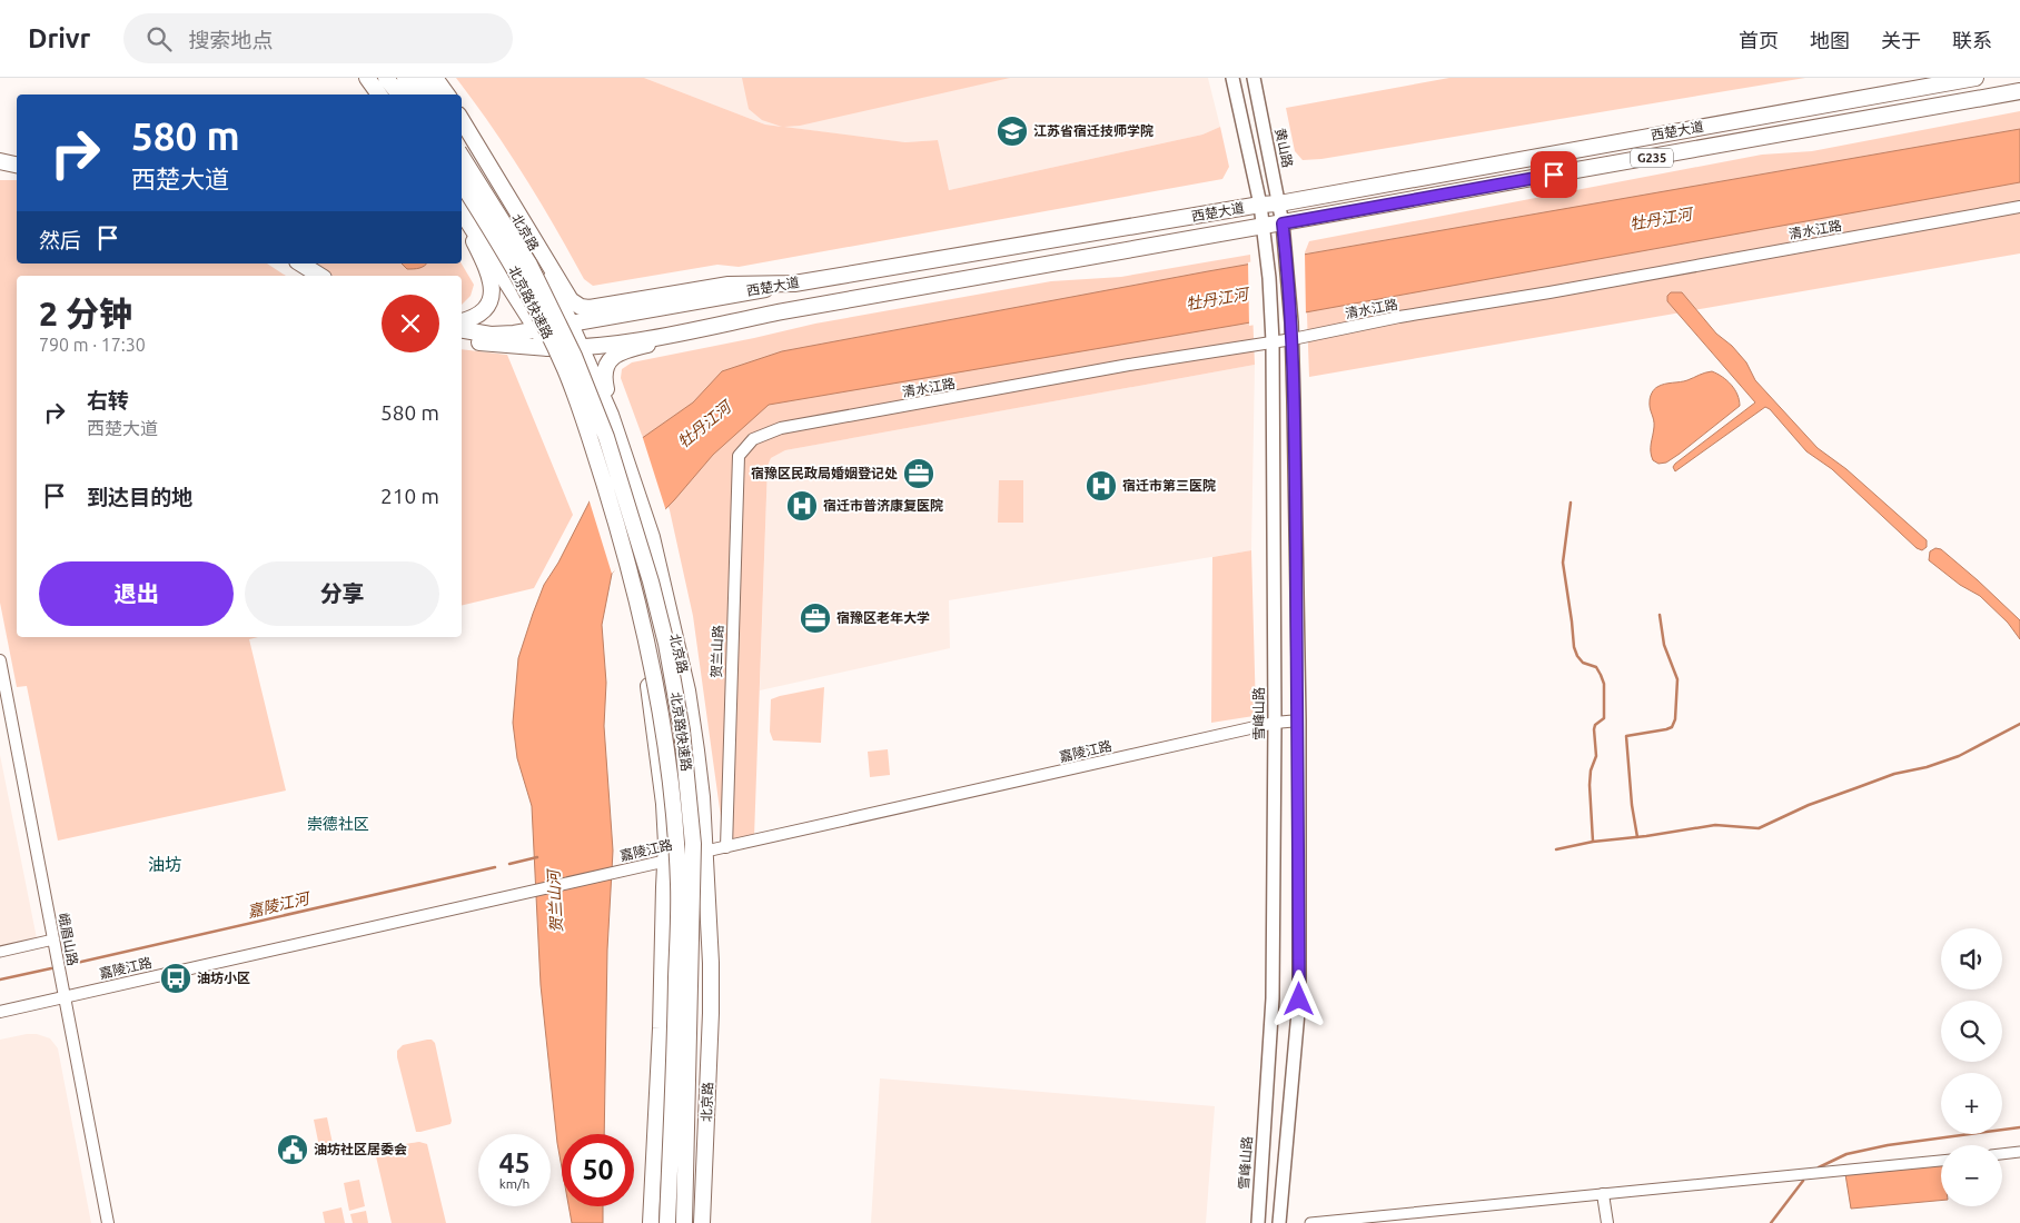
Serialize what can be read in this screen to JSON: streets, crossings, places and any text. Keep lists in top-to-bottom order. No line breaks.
{"streets":{"main road":["西楚大道","黄山路","G235","北京路","北京路快速路","雪峰山路"],"street":["清水江路","贺兰山路","嘉陵江路","峨眉山路"]},"crossings":[["西楚大道","黄山路"],["西楚大道","G235"],["西楚大道","北京路"],["西楚大道","雪峰山路"],["黄山路","G235"],["G235","雪峰山路"],["清水江路","贺兰山路"],["清水江路","雪峰山路"],["北京路","嘉陵江路"],["贺兰山路","嘉陵江路"],["雪峰山路","嘉陵江路"],["嘉陵江路","峨眉山路"]],"districts":["崇德社区","油坊"],"water":["牡丹江河","贺兰山河","嘉陵江河"],"places":{"school or university":["江苏省宿迁技师学院"],"office":["宿豫区民政局婚姻登记处","宿豫区老年大学"],"hospital":["宿迁市第三医院","宿迁市普济康复医院"],"bus stop":["油坊小区"],"public building":["油坊社区居委会"]},"page":{"header":"Drivr","search":"搜索地点","nav":["首页","地图","关于","联系"],"turn":["580 m","西楚大道"],"then":"然后","heading":["2 分钟","790 m · 17:30"],"list":[{"name":"右转","note":"西楚大道","value":"580 m"},{"name":"到达目的地","value":"210 m"}],"buttons":["退出","分享"],"map_buttons":["+","−"],"speed":"45 km/h","limit":"50"}}
